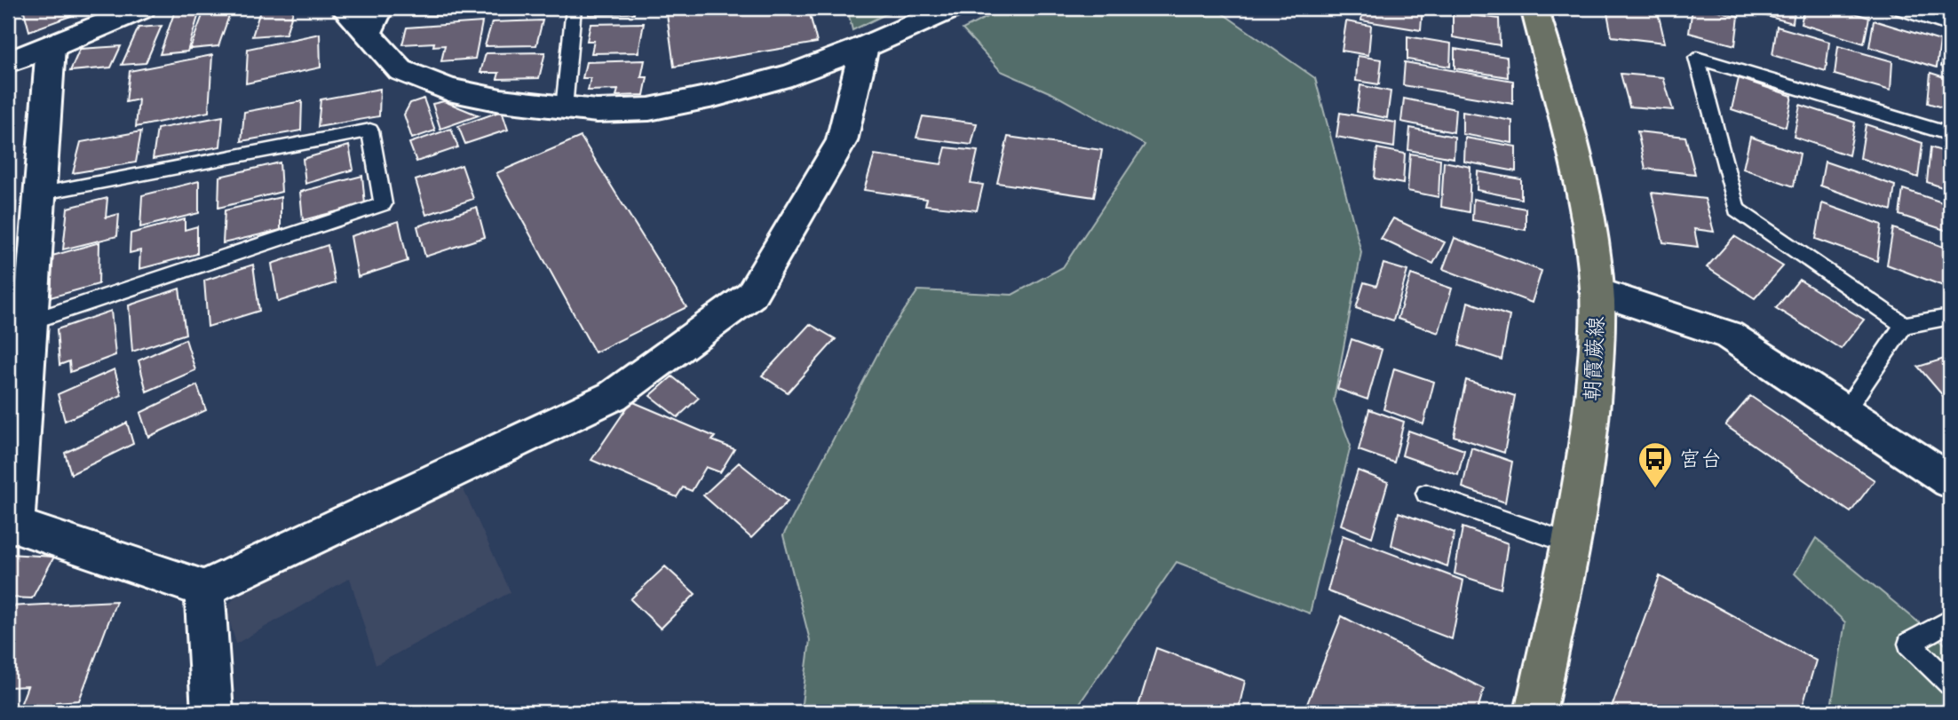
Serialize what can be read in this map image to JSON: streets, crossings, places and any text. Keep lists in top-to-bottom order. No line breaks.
{"streets":{"main road":["朝霞蕨線"]},"places":{"bus stop":["宮台"]}}
